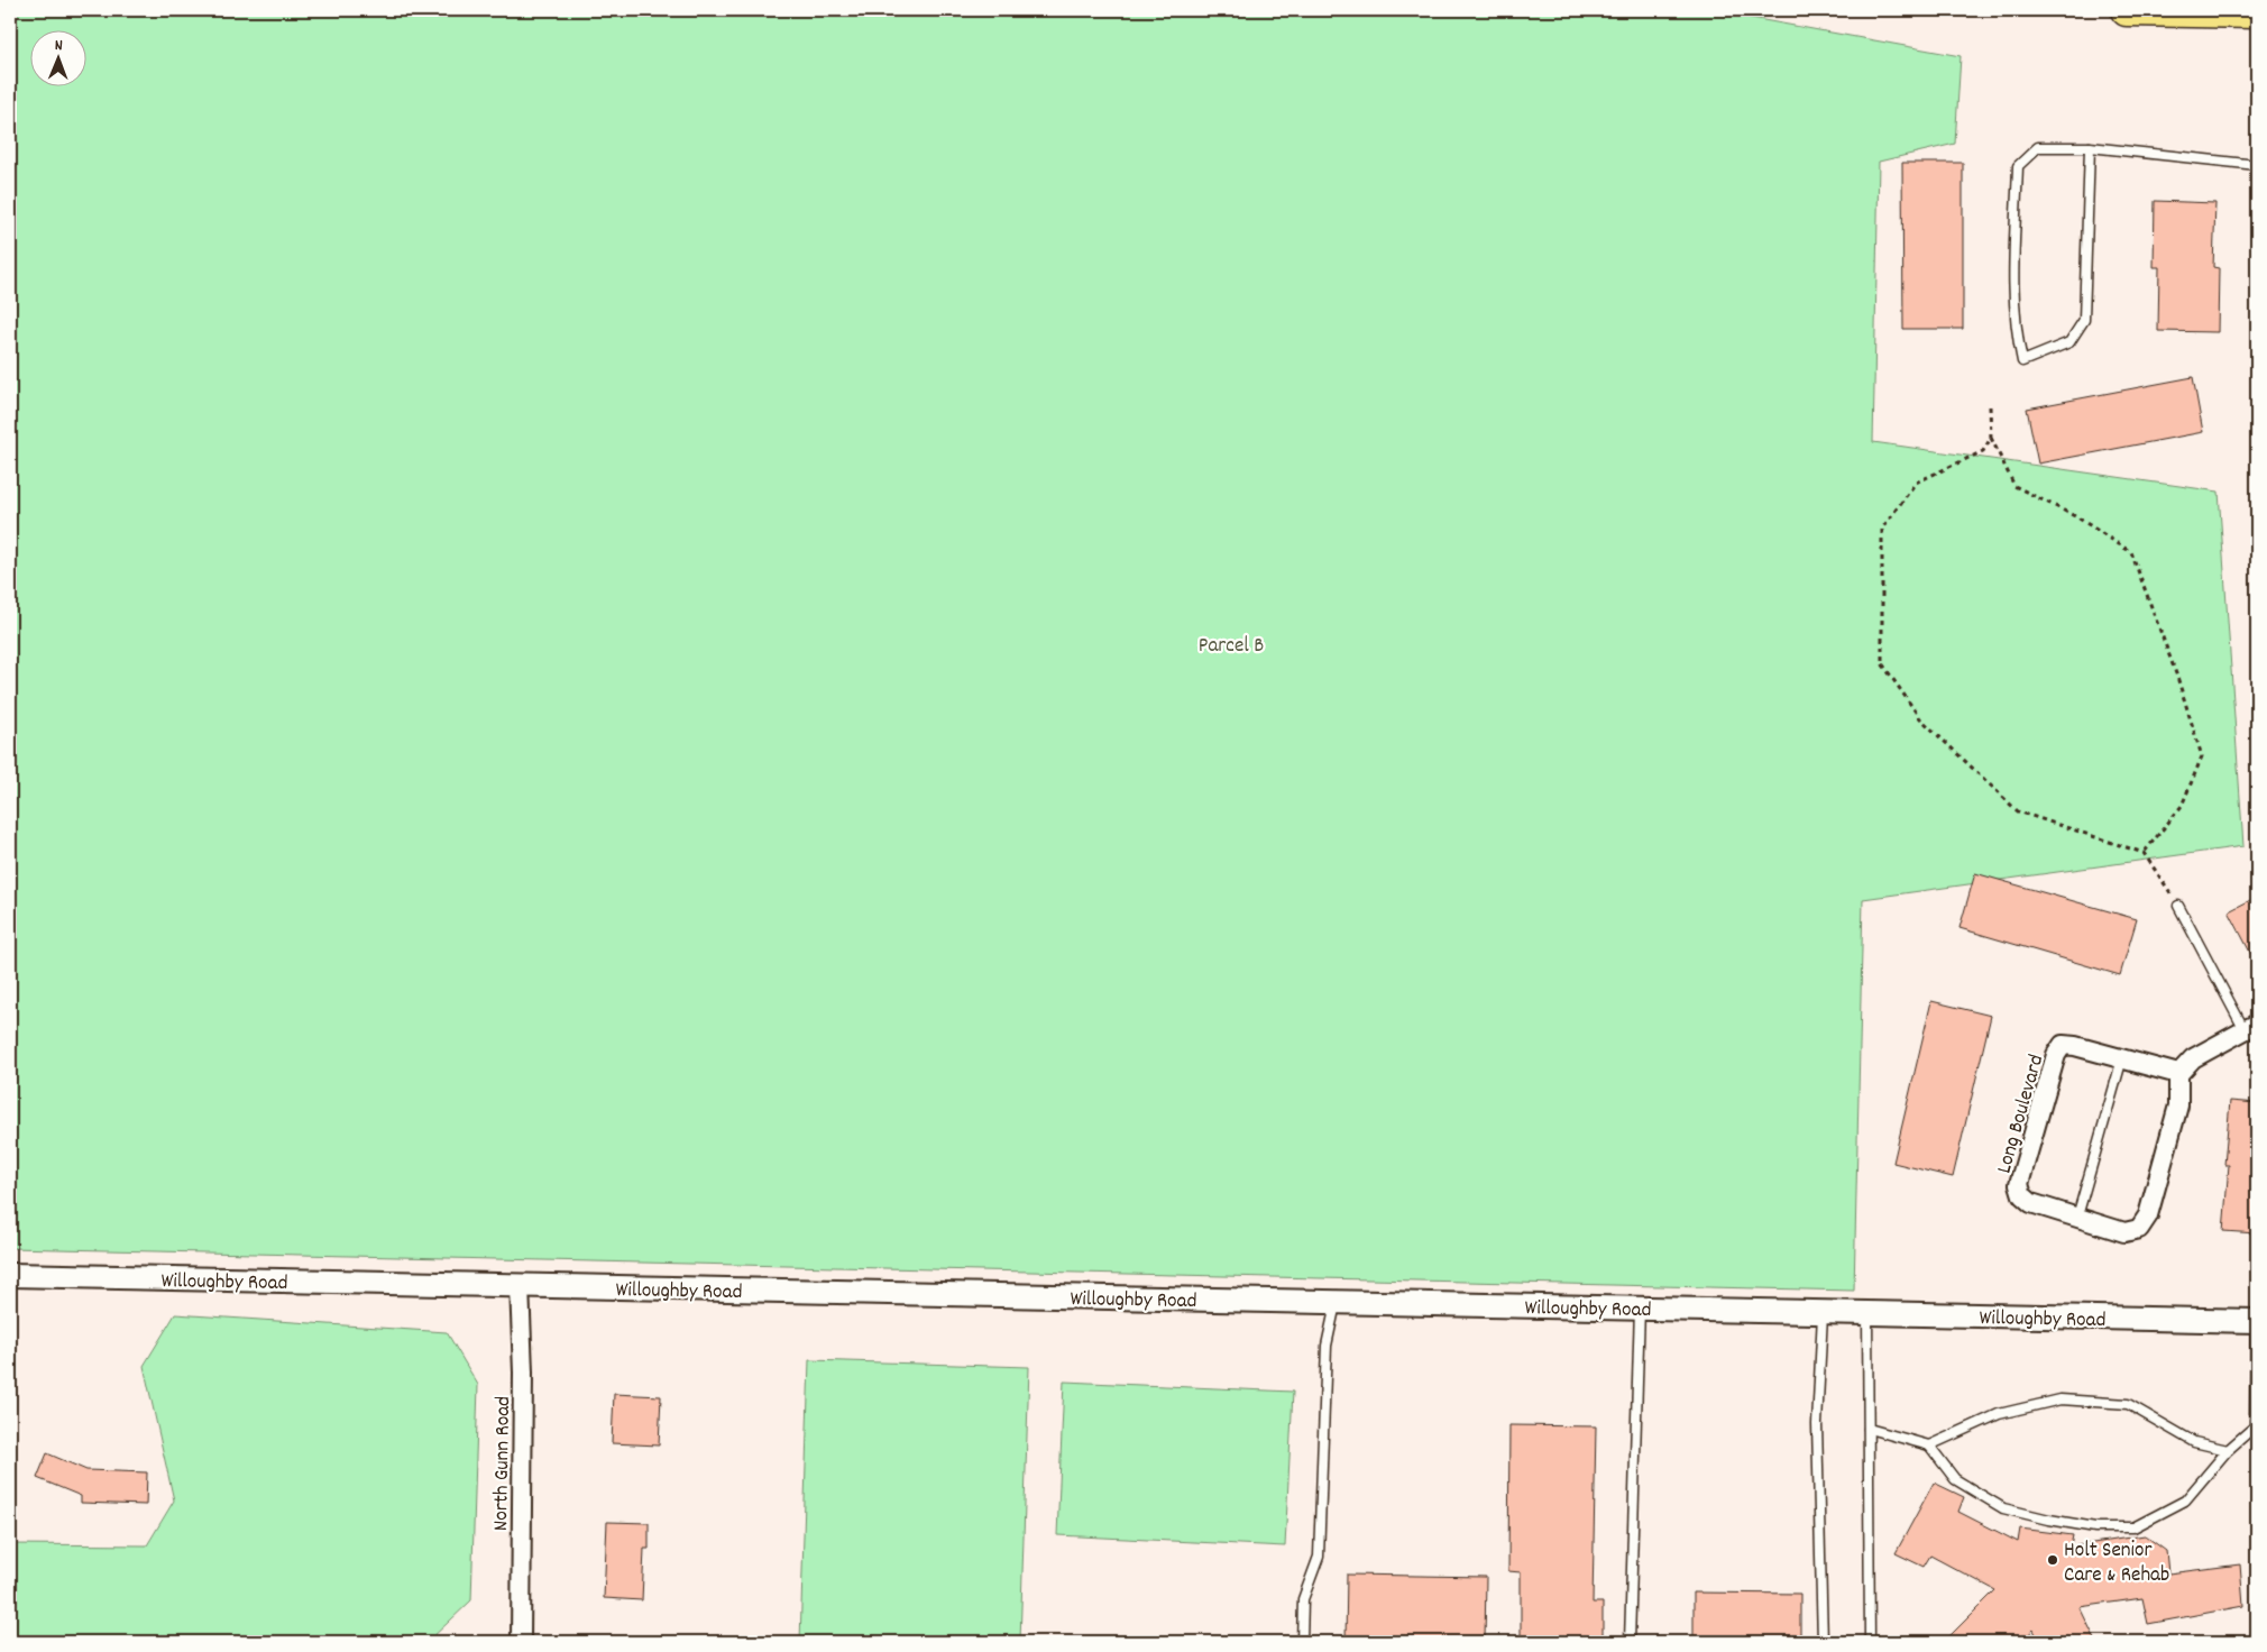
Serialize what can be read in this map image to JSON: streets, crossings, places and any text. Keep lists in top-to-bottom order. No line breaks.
{"streets":{"street":["Long Boulevard","Willoughby Road","North Gunn Road"]},"crossings":[["Willoughby Road","North Gunn Road"]],"parks":["Parcel B"],"places":["Holt Senior Care & Rehab"],"north":"top"}
